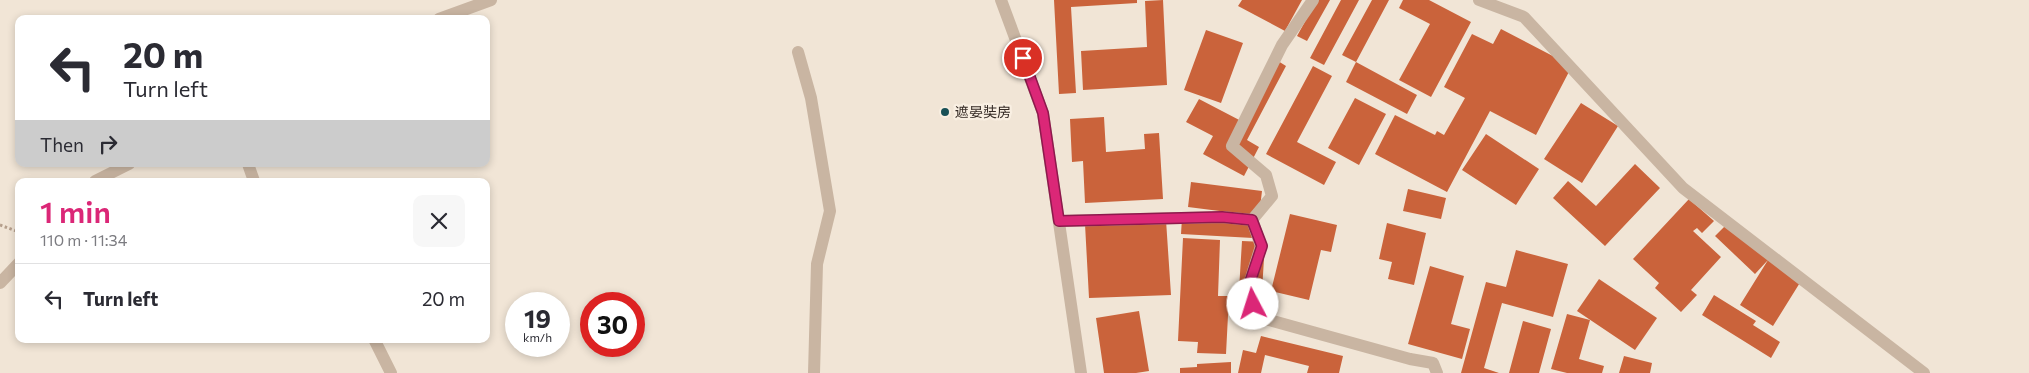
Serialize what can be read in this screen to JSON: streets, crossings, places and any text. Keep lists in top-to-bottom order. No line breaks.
{"places":["遮晏奘房"],"page":{"turn":["20 m","Turn left"],"then":"Then","heading":["1 min","110 m · 11:34"],"list":[{"name":"Turn left","value":"20 m"}],"speed":"19 km/h","limit":"30"}}
